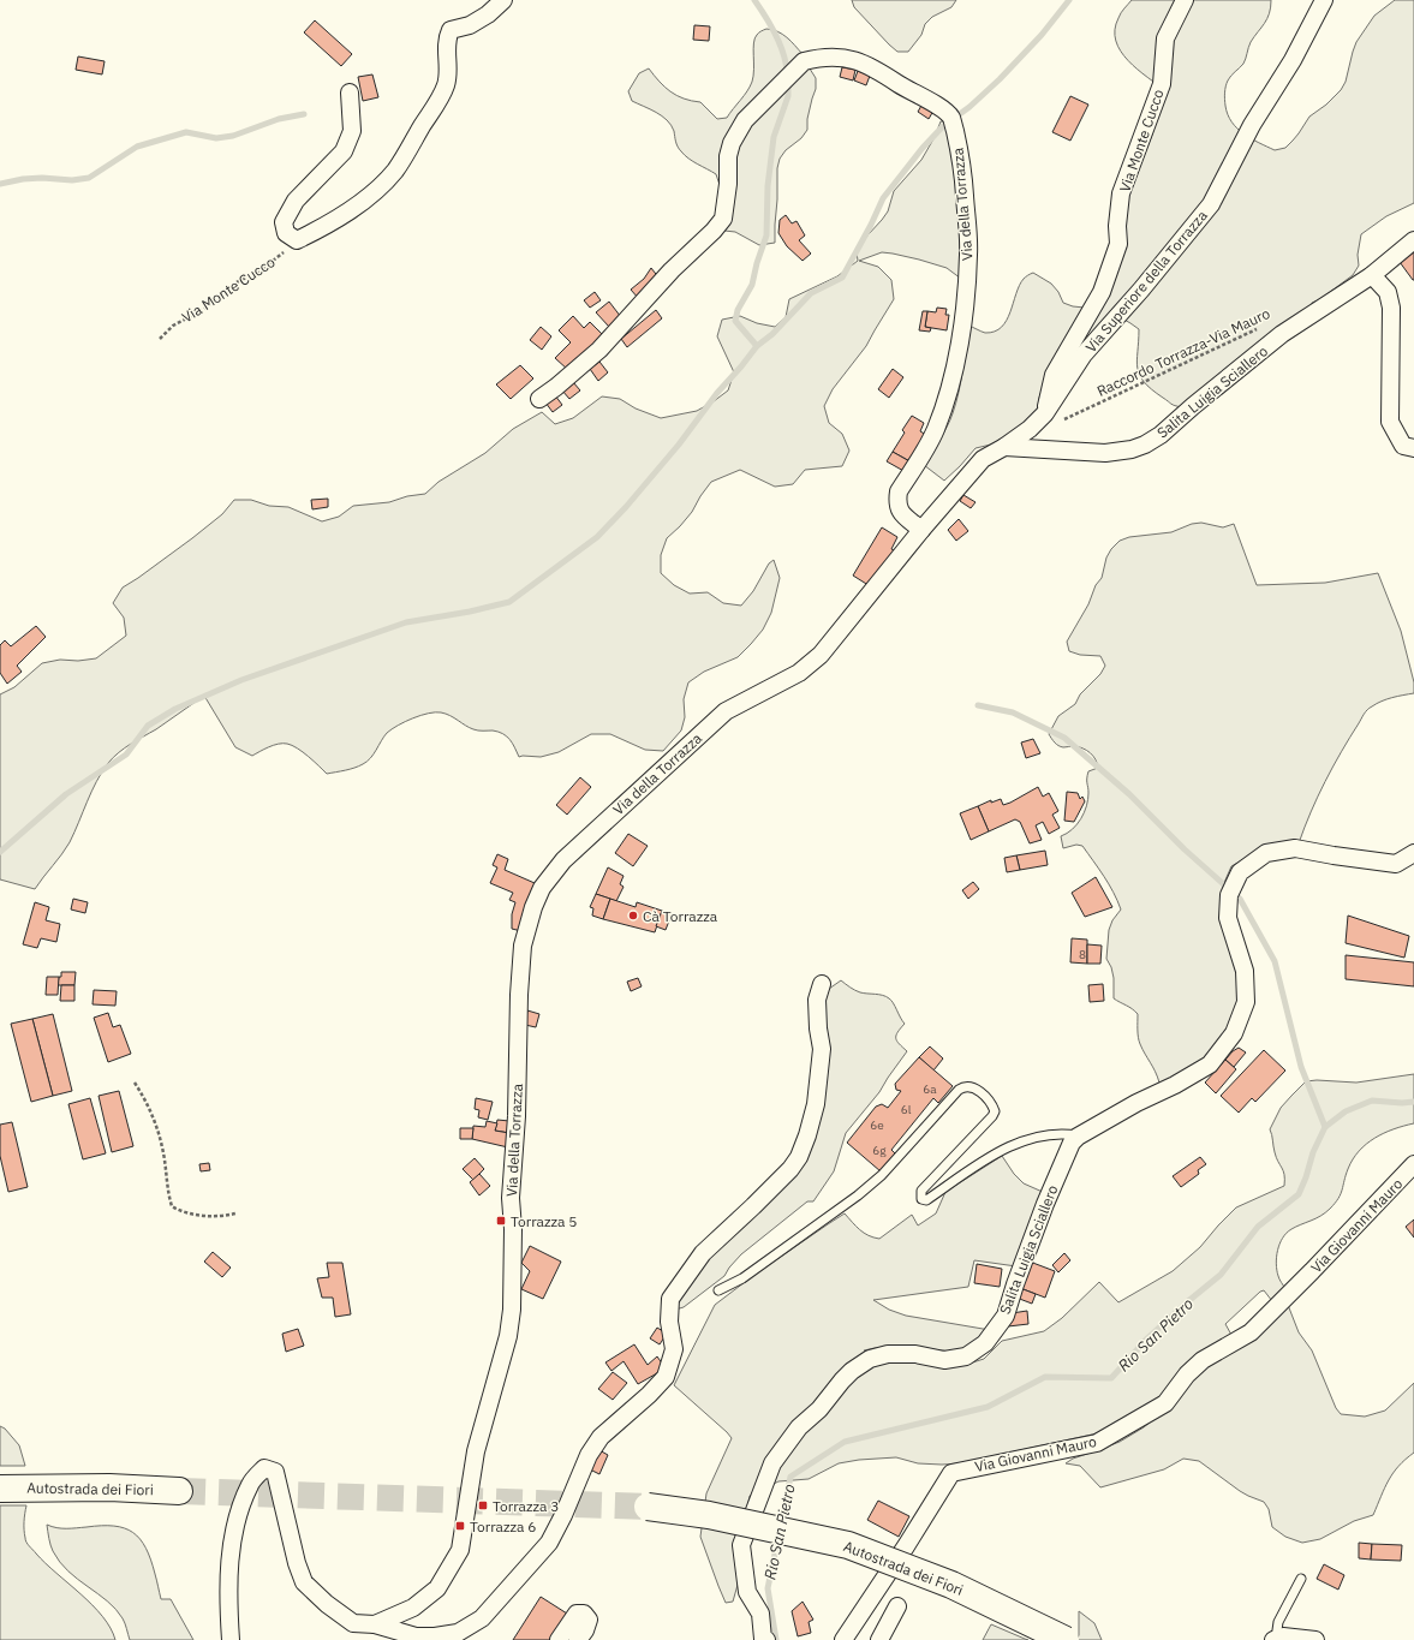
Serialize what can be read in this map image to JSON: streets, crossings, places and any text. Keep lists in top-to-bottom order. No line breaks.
{"streets":{"highway":["Autostrada dei Fiori"],"street":["Via Monte Cucco","Via della Torrazza","Via Superiore della Torrazza","Salita Luigia Sciallero","Via Giovanni Mauro"],"path":["Raccordo Torrazza-Via Mauro"]},"crossings":[["Via Monte Cucco","Via Superiore della Torrazza"],["Via della Torrazza","Via Superiore della Torrazza"],["Via della Torrazza","Salita Luigia Sciallero"],["Via Superiore della Torrazza","Salita Luigia Sciallero"]],"water":["Rio San Pietro"],"places":{"other":["Cà Torrazza"],"transit":["Torrazza 5","Torrazza 3","Torrazza 6"]},"house_numbers":["8","6a","6l","6e","6g"]}
